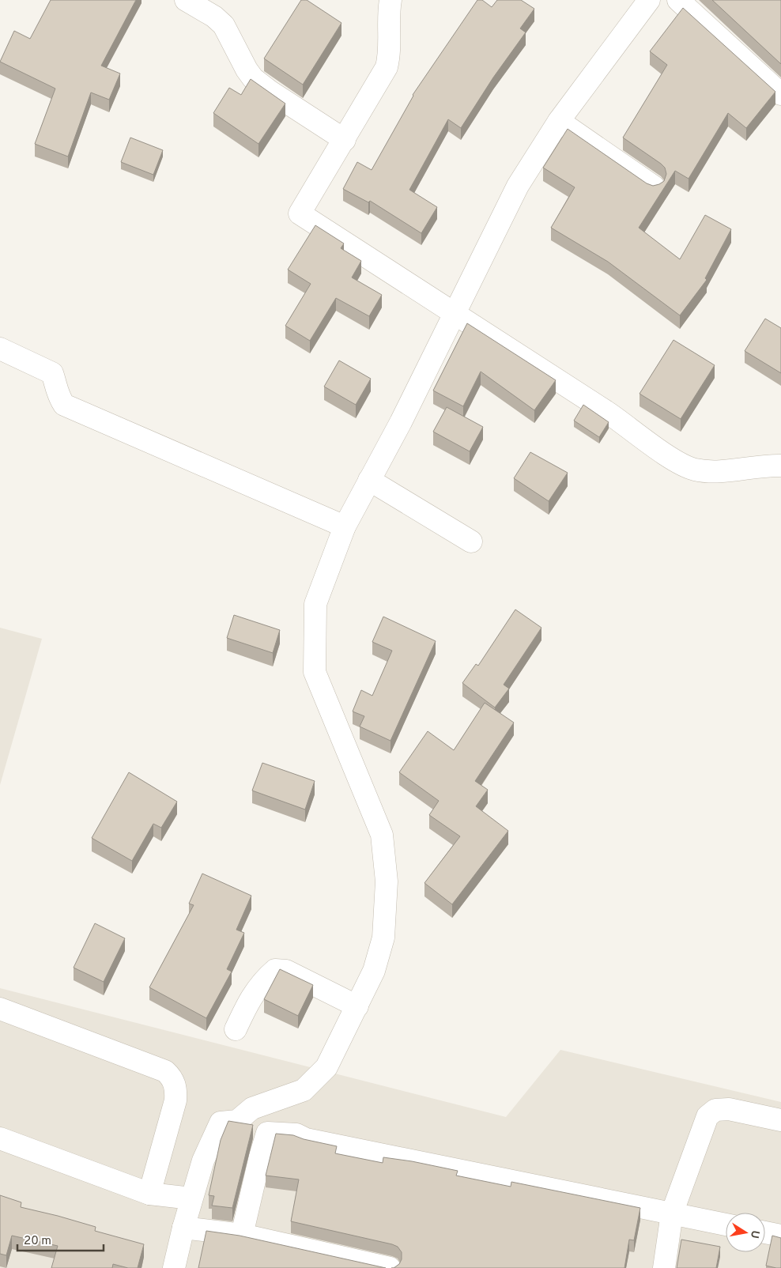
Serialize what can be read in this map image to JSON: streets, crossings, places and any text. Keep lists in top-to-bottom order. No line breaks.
{"scale_bar":"20 m","north":"right"}
